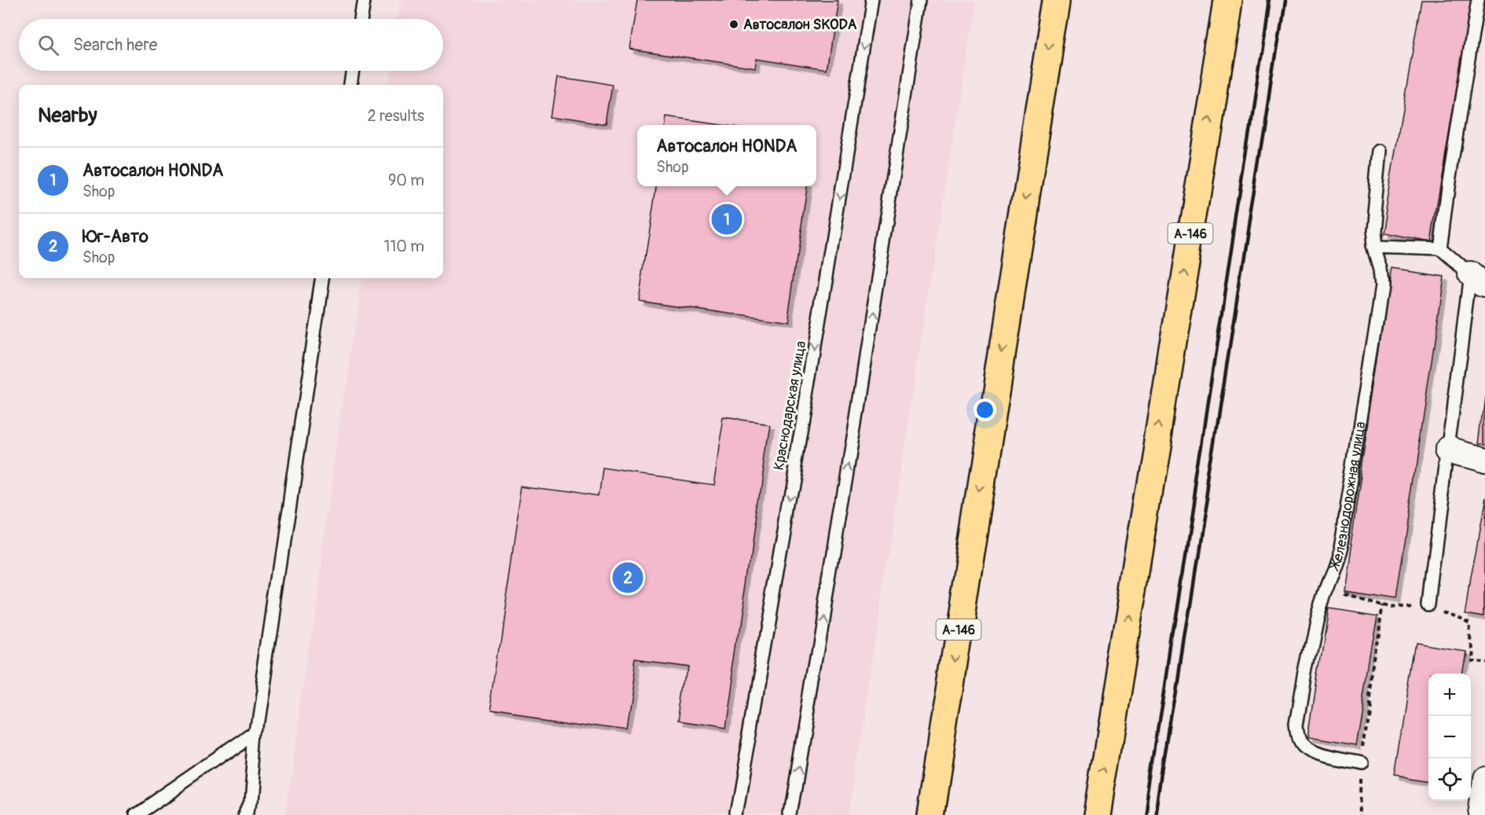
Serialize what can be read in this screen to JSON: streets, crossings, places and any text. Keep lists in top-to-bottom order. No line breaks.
{"streets":{"main road":["А-146"],"lane":["Краснодарская улица","Железнодорожная улица"]},"places":["Автосалон SKODA"],"page":{"search":"Search here","heading":["Nearby","2 results"],"popup":["Автосалон HONDA","Shop"],"list":[{"mark":"1","name":"Автосалон HONDA","note":"Shop","value":"90 m"},{"mark":"2","name":"Юг-Авто","note":"Shop","value":"110 m"}],"pins":["1","2"],"map_buttons":["+","−"]}}
